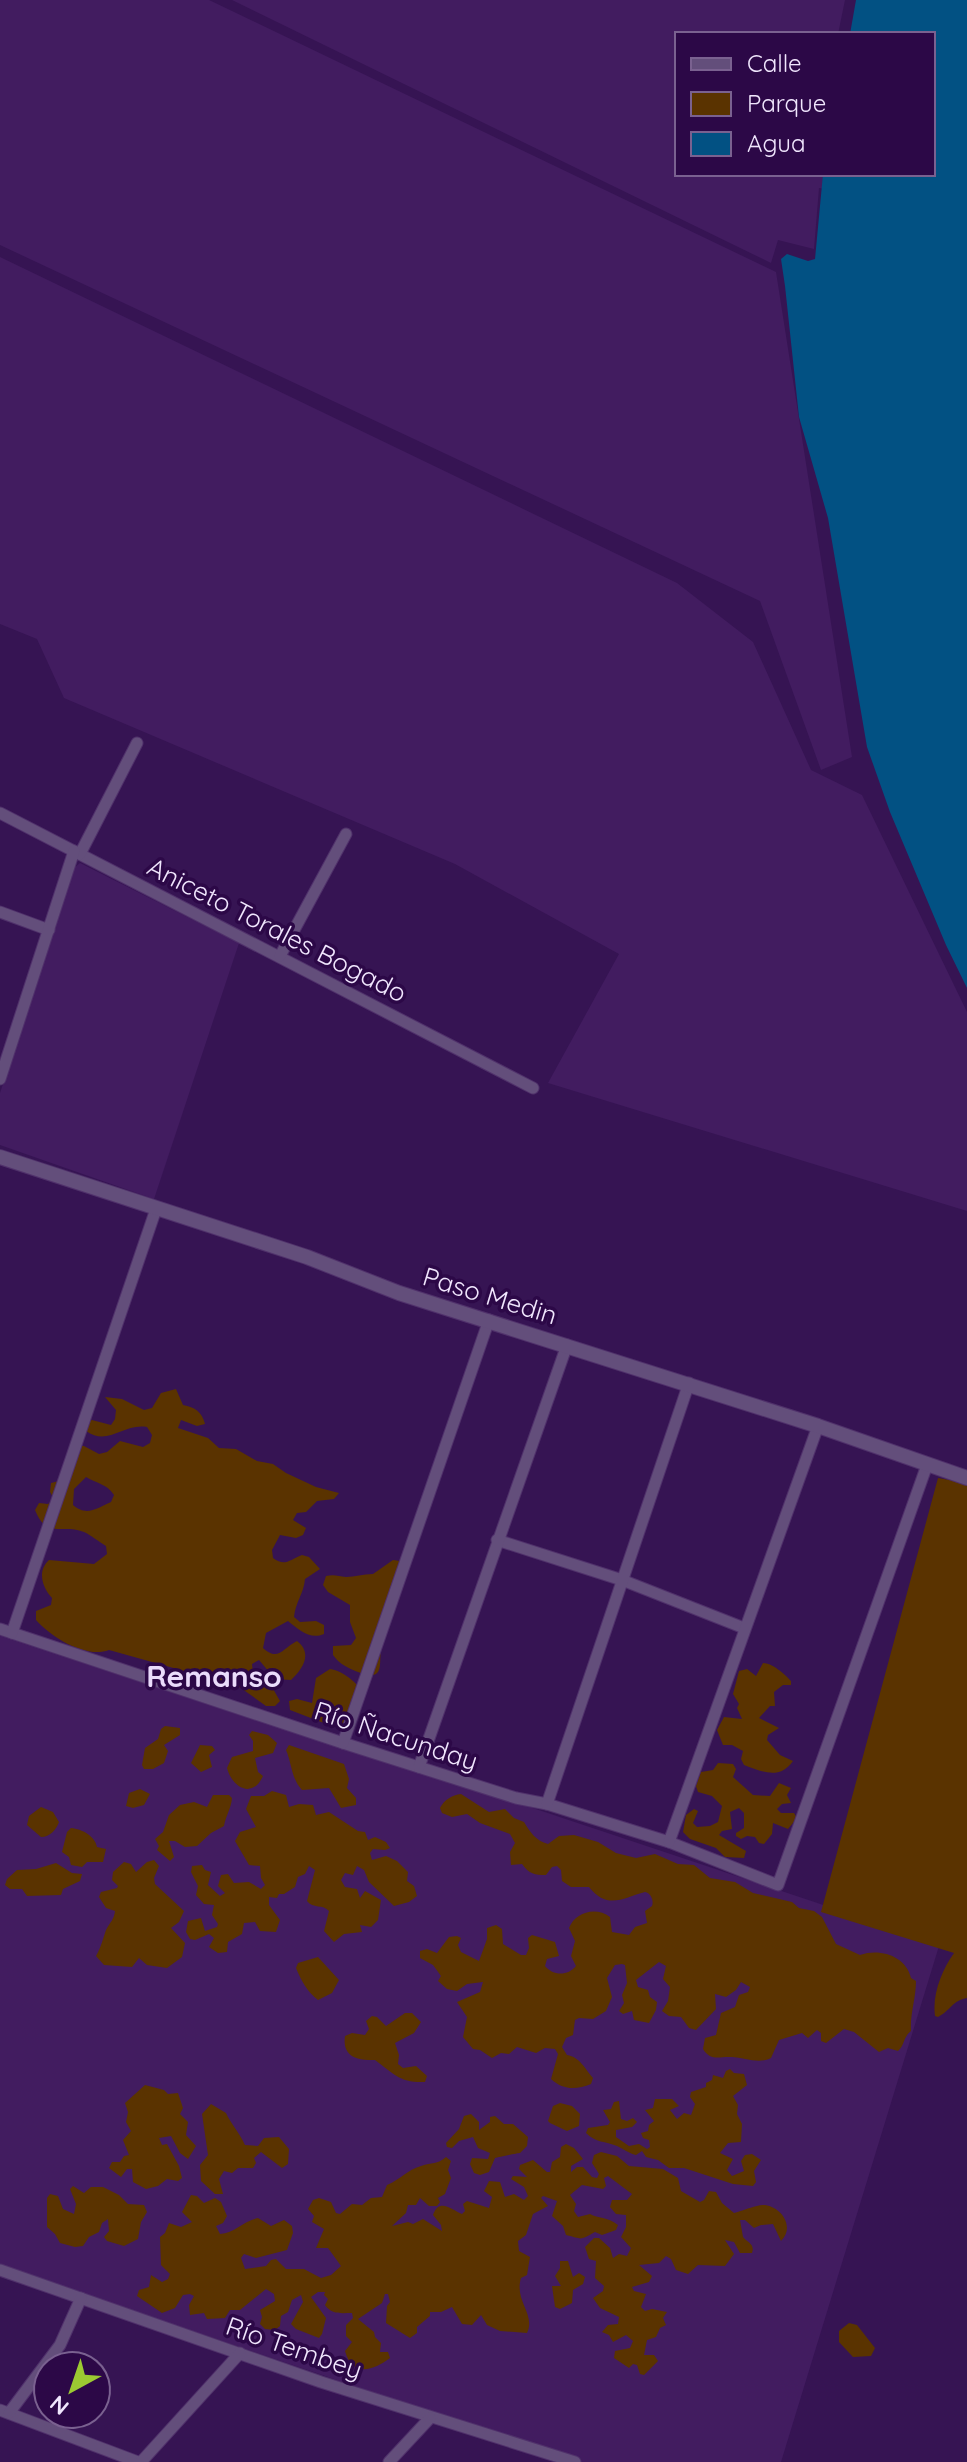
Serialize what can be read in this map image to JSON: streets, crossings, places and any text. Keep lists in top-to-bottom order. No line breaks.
{"streets":{"street":["Aniceto Torales Bogado","Paso Medin","Río Ñacunday","Río Tembey"]},"crossings":[["Paso Medin","Río Ñacunday"]],"districts":["Remanso"],"legend":["Calle","Parque","Agua"],"north":"bottom left"}
